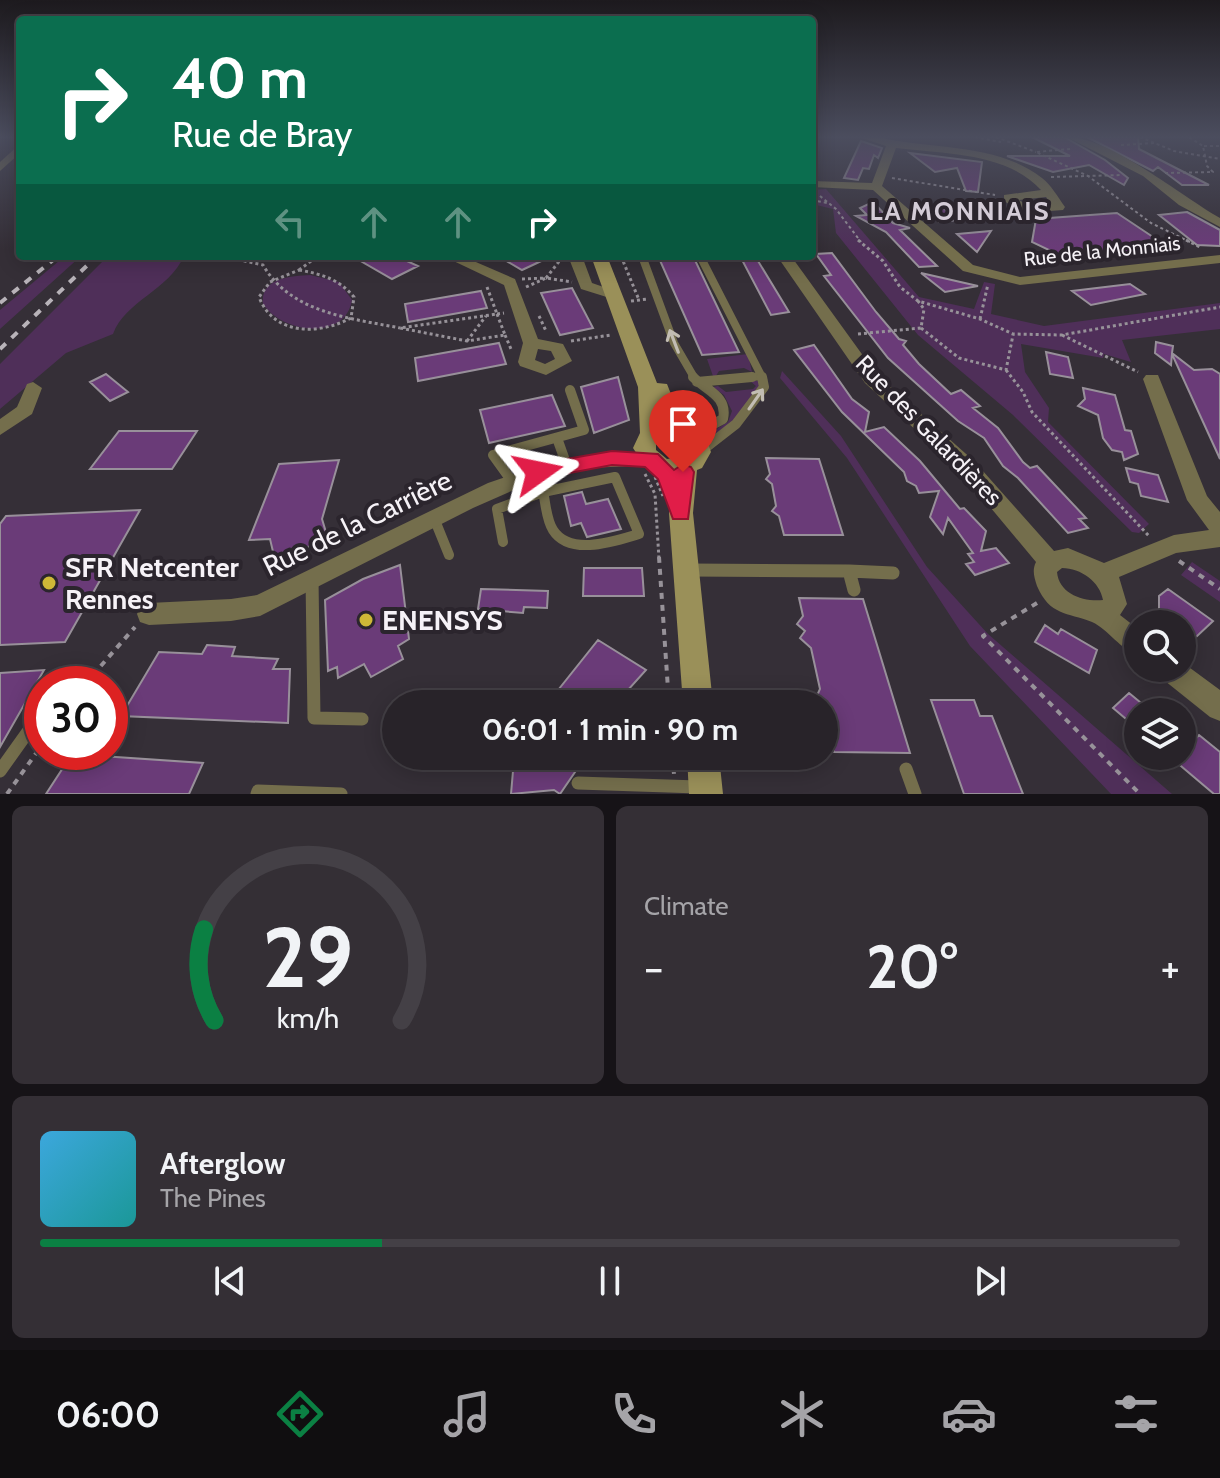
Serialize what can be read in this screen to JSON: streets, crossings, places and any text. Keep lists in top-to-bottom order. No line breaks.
{"streets":{"street":["Rue de la Monniais","Rue des Galardières","Rue de la Carrière"]},"districts":["LA MONNIAIS"],"places":["SFR Netcenter Rennes","ENENSYS"],"page":{"turn":["40 m","Rue de Bray"],"limit":"30","trip":"06:01 · 1 min · 90 m","tile":"Climate","heat":["−","20°","+"],"song":["Afterglow","The Pines"],"tabs":"06:00","gauge":["29","km/h"]}}
